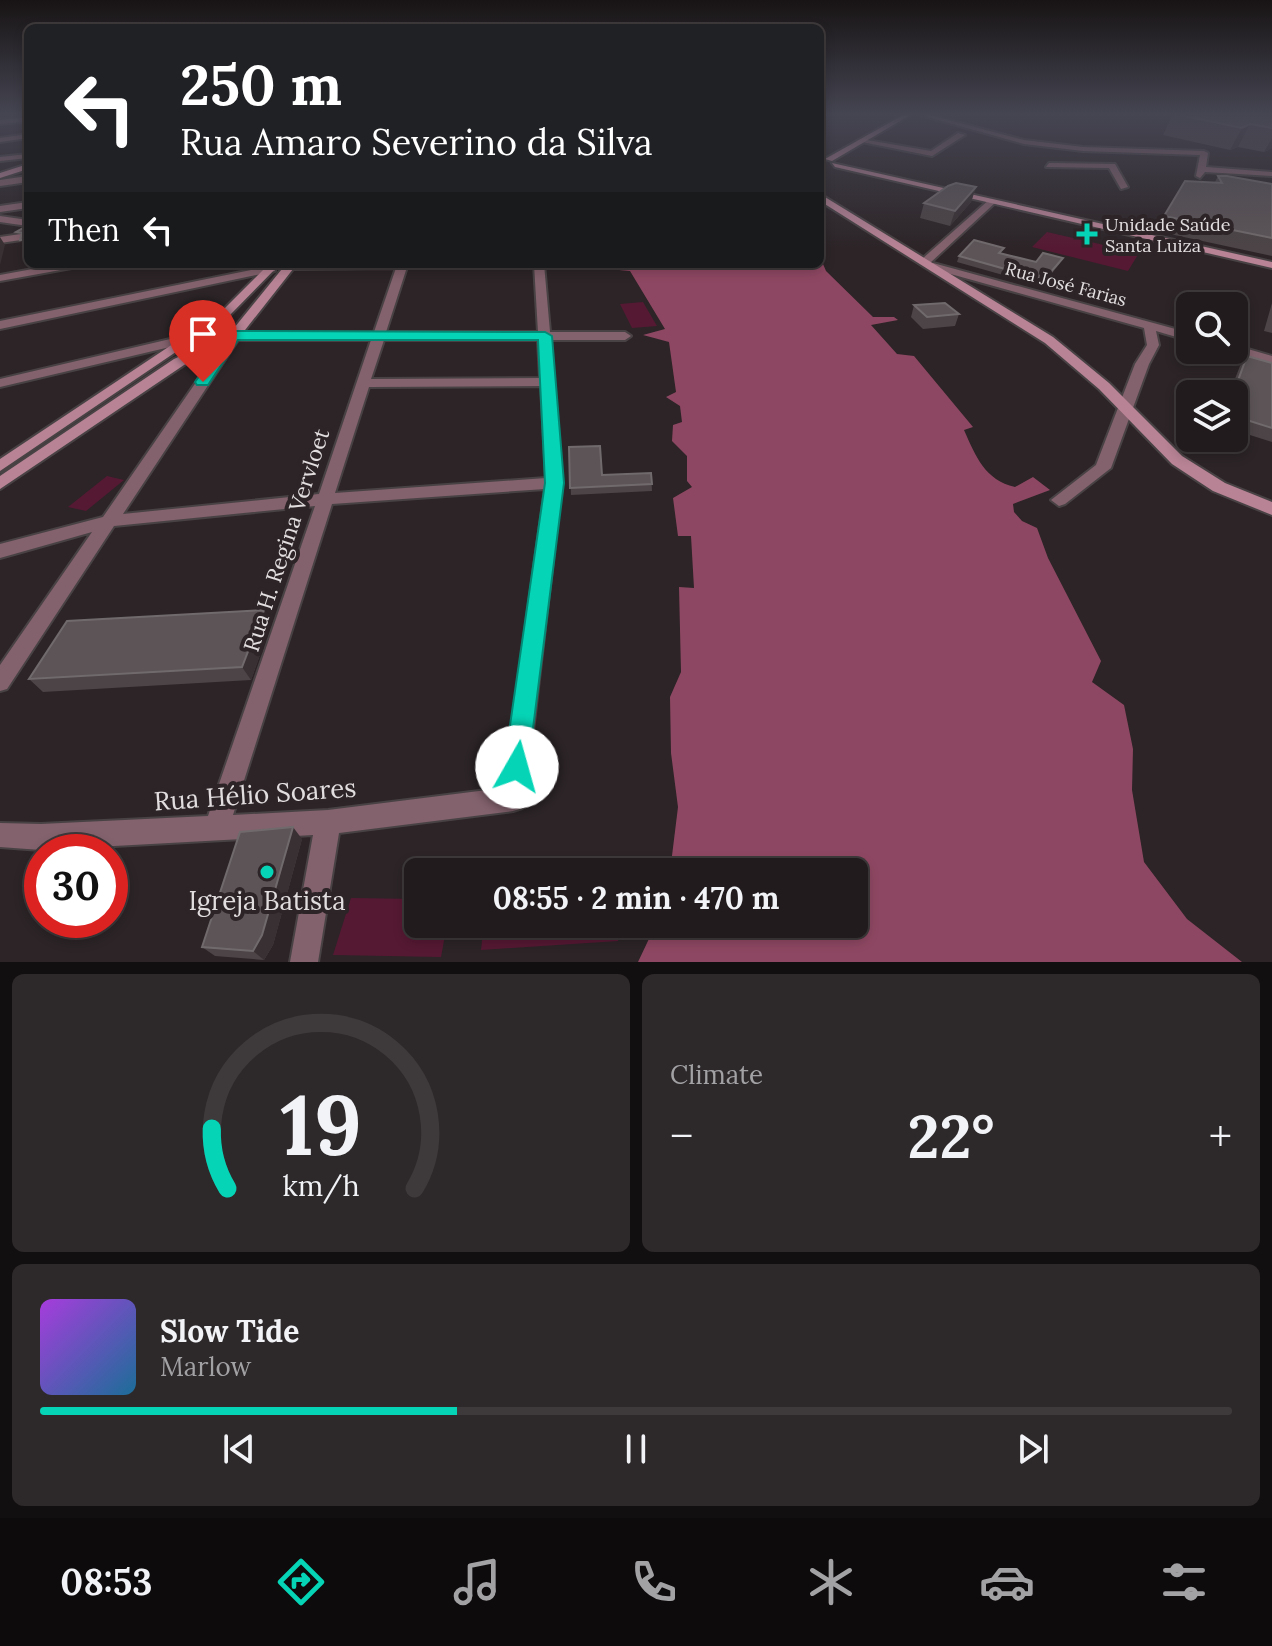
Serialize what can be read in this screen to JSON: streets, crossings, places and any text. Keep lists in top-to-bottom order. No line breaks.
{"streets":{"street":["Rua José Farias","Rua H. Regina Vervloet","Rua Hélio Soares"]},"crossings":[["Rua H. Regina Vervloet","Rua Hélio Soares"]],"places":{"health":["Unidade Saúde Santa Luiza"],"other":["Igreja Batista"]},"page":{"turn":["250 m","Rua Amaro Severino da Silva"],"then":"Then","limit":"30","trip":"08:55 · 2 min · 470 m","tile":"Climate","heat":["−","22°","+"],"song":["Slow Tide","Marlow"],"tabs":"08:53","gauge":["19","km/h"]}}
